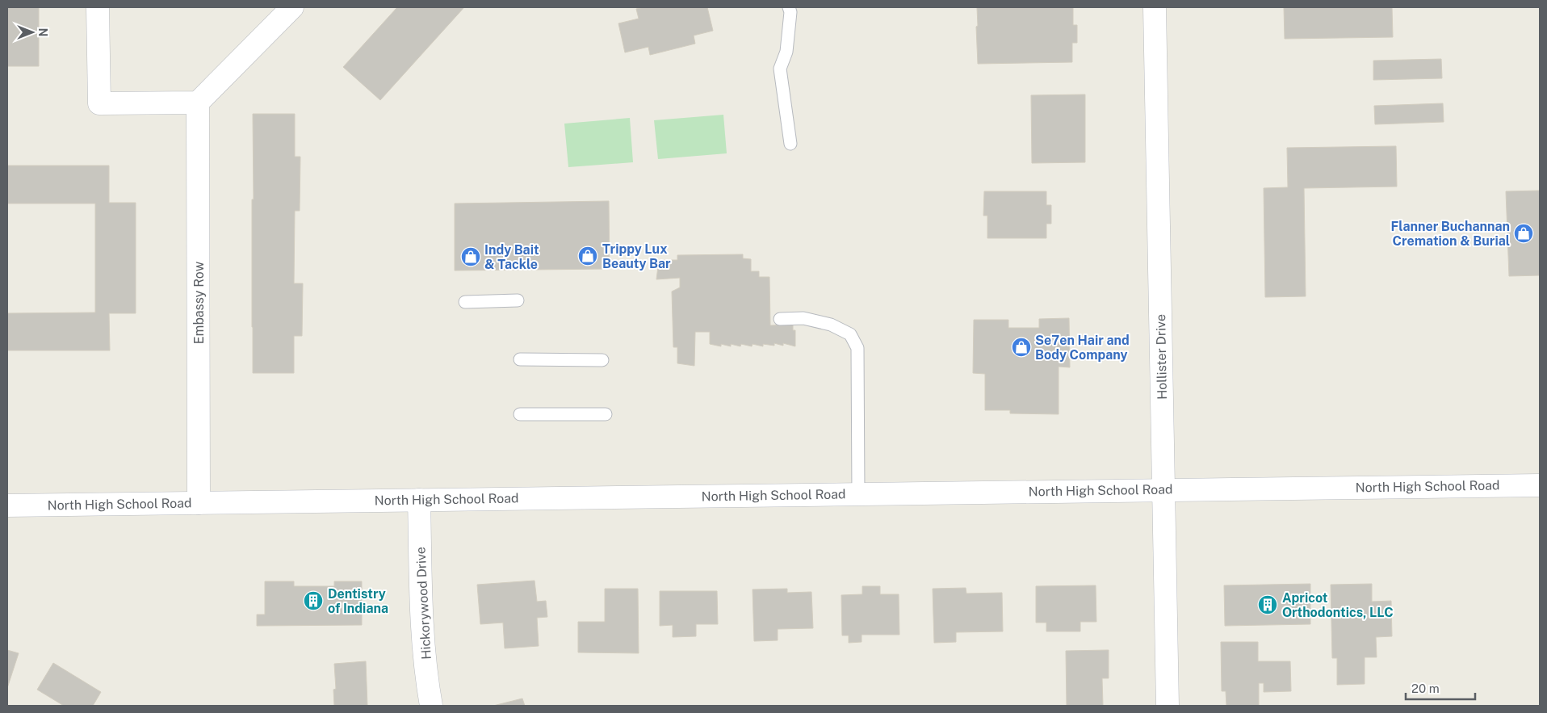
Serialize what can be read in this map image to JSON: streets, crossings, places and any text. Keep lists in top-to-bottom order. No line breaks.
{"streets":{"street":["Embassy Row","Hollister Drive","North High School Road","Hickorywood Drive"]},"crossings":[["Embassy Row","North High School Road"],["Hollister Drive","North High School Road"],["North High School Road","Hickorywood Drive"]],"places":{"shop":["Flanner Buchannan Cremation & Burial","Trippy Lux Beauty Bar","Indy Bait & Tackle","Se7en Hair and Body Company"],"building":["Dentistry of Indiana","Apricot Orthodontics, LLC"]},"scale_bar":"20 m","north":"right"}
